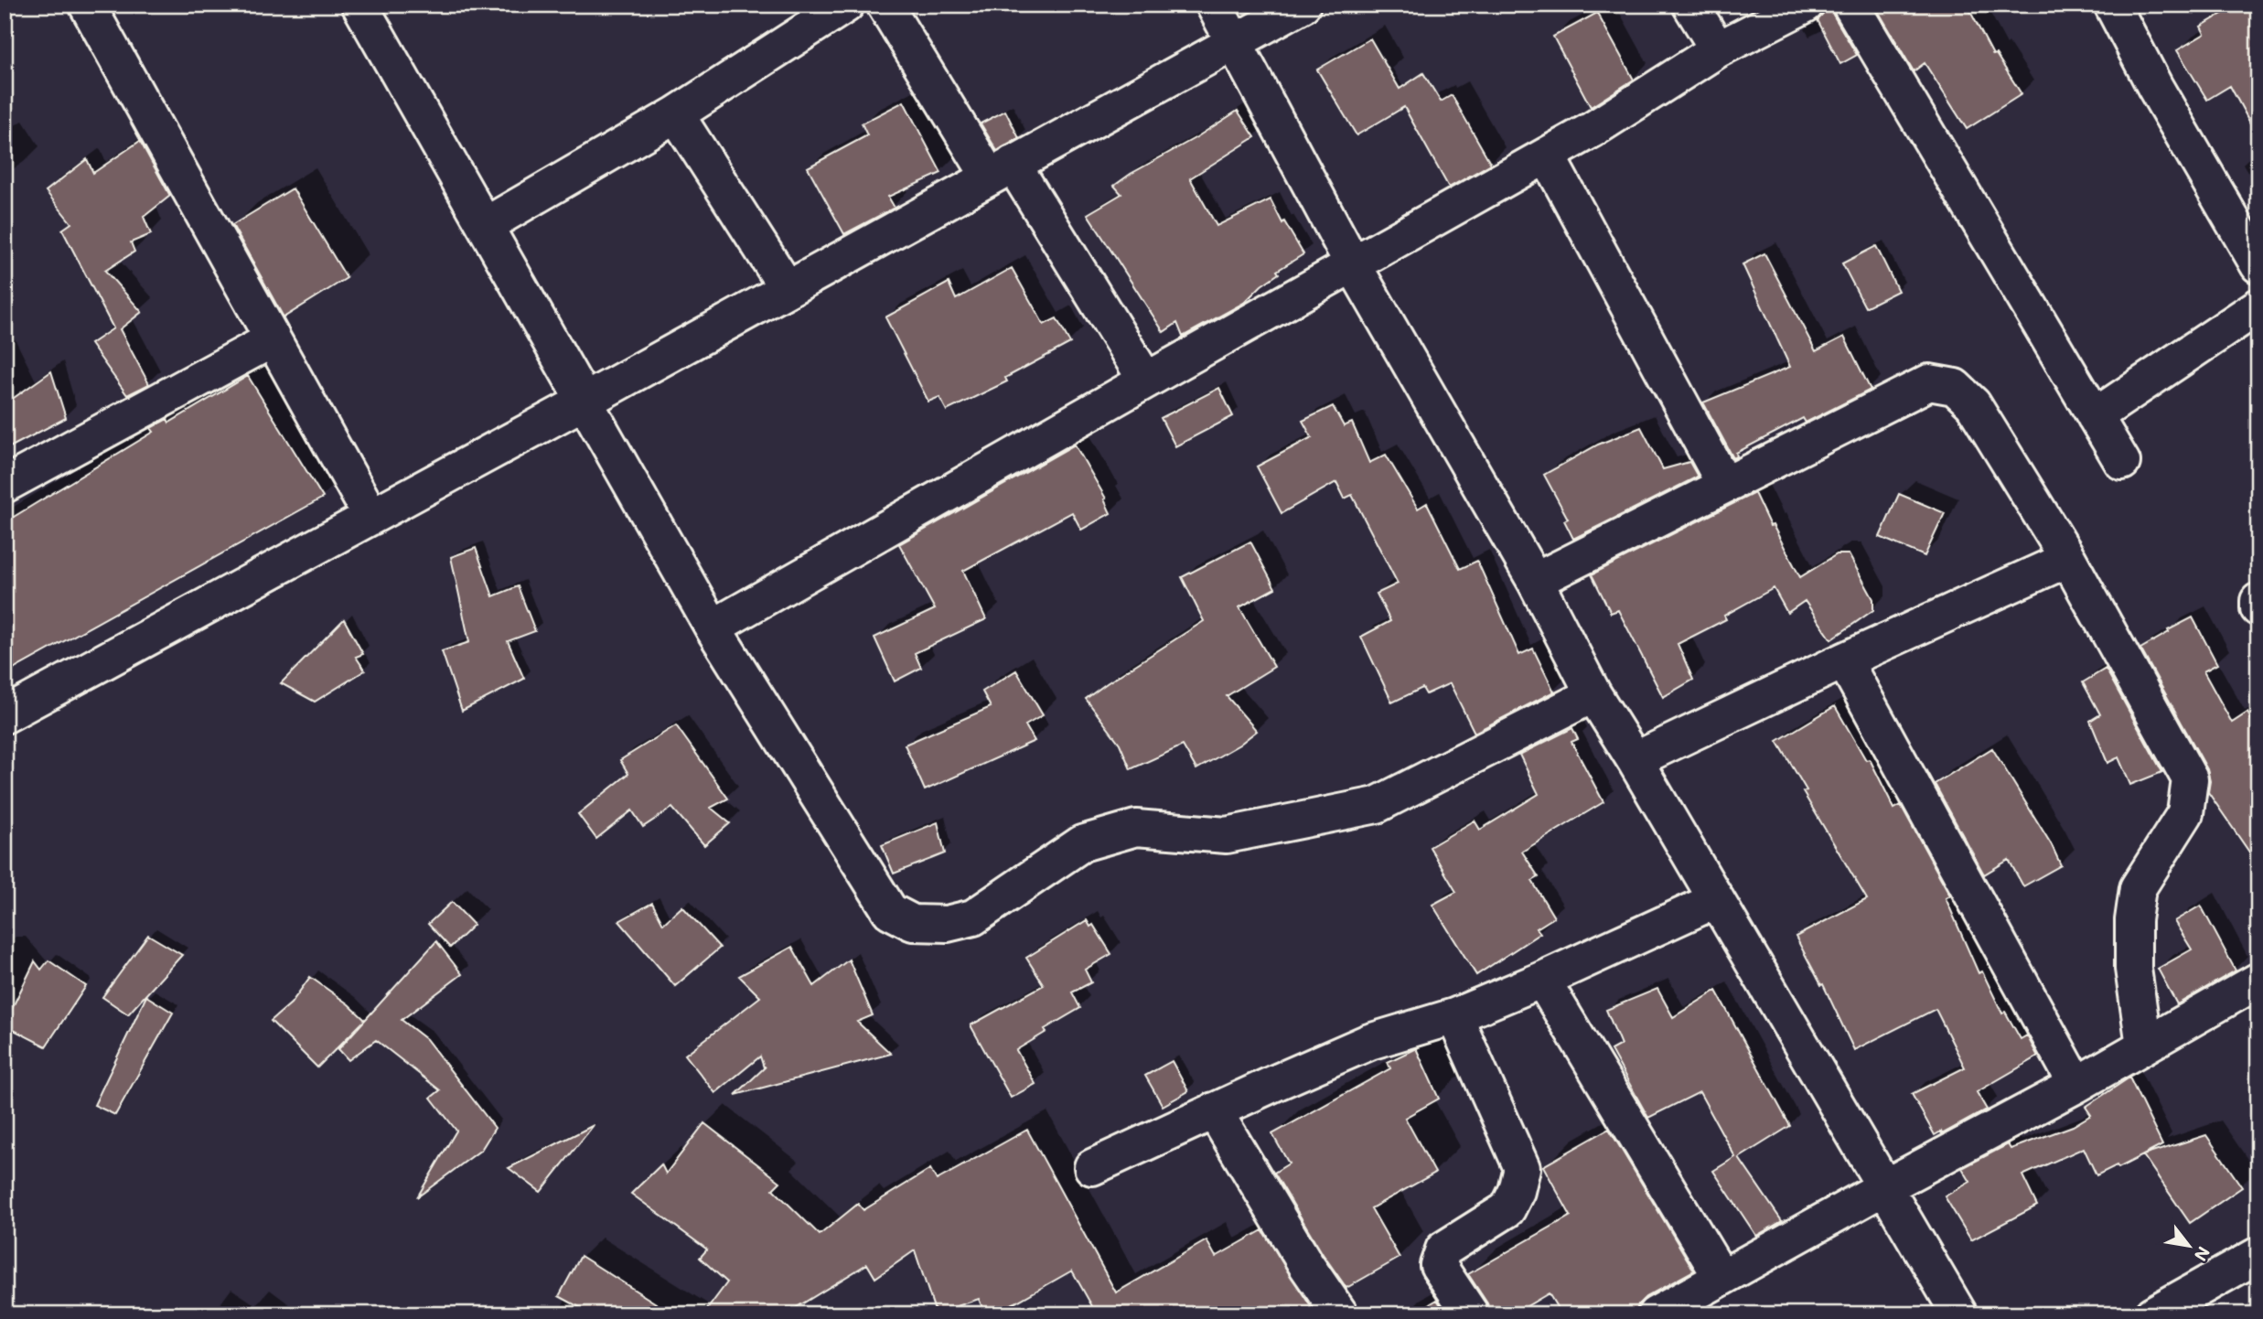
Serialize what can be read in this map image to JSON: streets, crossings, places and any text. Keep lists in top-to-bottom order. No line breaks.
{"north":"bottom right"}
